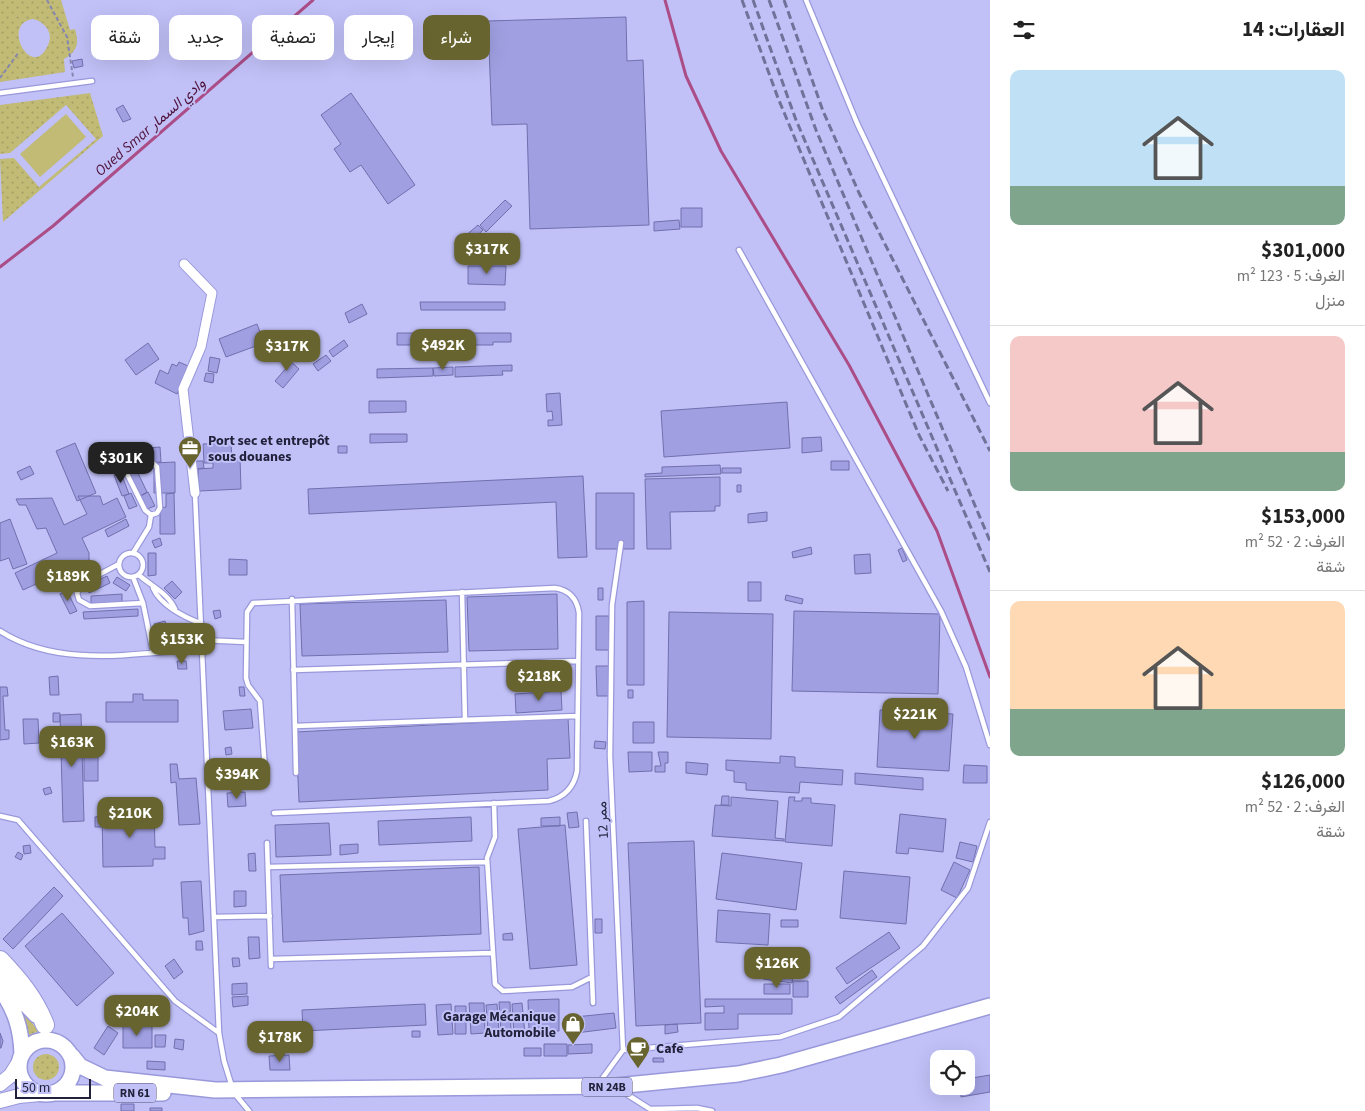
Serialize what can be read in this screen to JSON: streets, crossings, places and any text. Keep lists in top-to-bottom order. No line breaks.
{"streets":{"main road":["RN 24B","RN 61"],"lane":["ممر 12"]},"crossings":[["RN 24B","RN 61"]],"water":["Oued Smar وادي السمار"],"places":{"office":["Port sec et entrepôt sous douanes"],"shop":["Garage Mécanique Automobile"],"cafe":["Cafe"]},"scale_bar":"50 m","page":{"heading":"العقارات: 14","chip":["شراء","إيجار","تصفية","جديد","شقة"],"list":[{"name":"$301,000","note":"الغرف: 5 · 123 m² · منزل"},{"name":"$153,000","note":"الغرف: 2 · 52 m² · شقة"},{"name":"$126,000","note":"الغرف: 2 · 52 m² · شقة"}],"price":["$317K","$492K","$317K","$301K","$189K","$153K","$218K","$221K","$163K","$394K","$210K","$126K","$204K","$178K"],"scale":"50 m"}}
